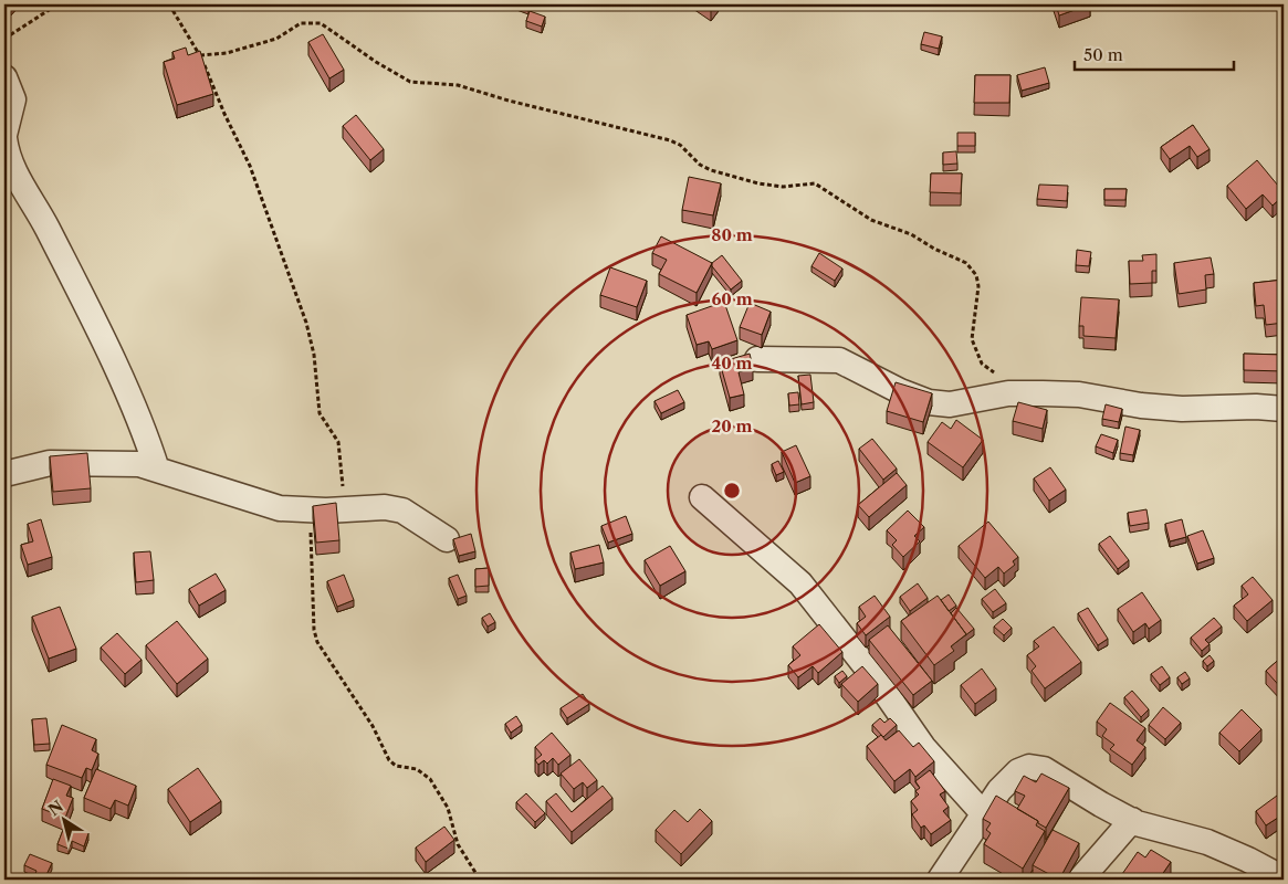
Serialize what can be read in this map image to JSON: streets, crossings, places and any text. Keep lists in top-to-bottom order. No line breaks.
{"scale_bar":"50 m","north":"top left","rings":["80 m","60 m","40 m","20 m"]}
